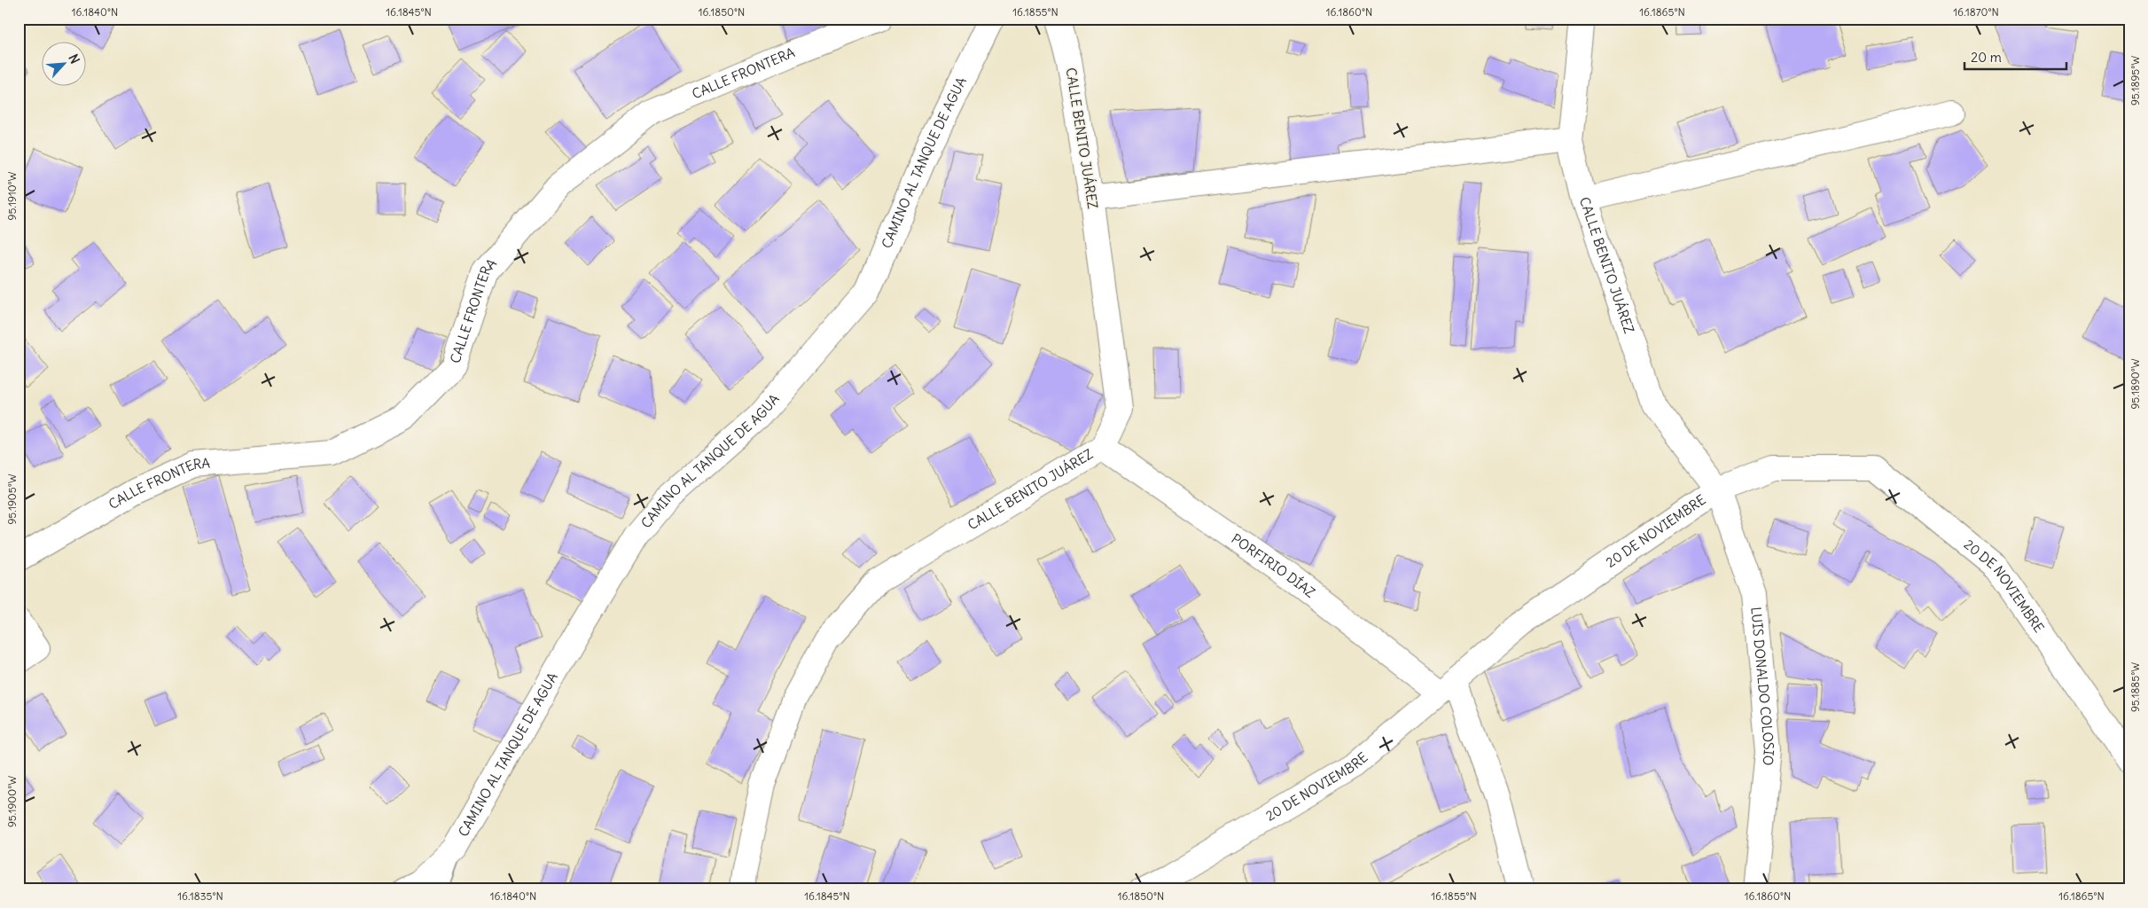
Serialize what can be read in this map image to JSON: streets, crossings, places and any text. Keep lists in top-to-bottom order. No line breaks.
{"streets":{"street":["CALLE FRONTERA","CALLE BENITO JUÁREZ","CAMINO AL TANQUE DE AGUA","20 DE NOVIEMBRE","PORFIRIO DÍAZ","LUIS DONALDO COLOSIO"]},"crossings":[["CALLE BENITO JUÁREZ","20 DE NOVIEMBRE"],["CALLE BENITO JUÁREZ","PORFIRIO DÍAZ"],["CALLE BENITO JUÁREZ","LUIS DONALDO COLOSIO"],["20 DE NOVIEMBRE","PORFIRIO DÍAZ"],["20 DE NOVIEMBRE","LUIS DONALDO COLOSIO"]],"scale_bar":"20 m","north":"top right","coordinates":["16.1840°N","16.1845°N","16.1850°N","16.1855°N","16.1860°N","16.1865°N","16.1870°N","95.1895°W","95.1910°W","95.1890°W","95.1905°W","95.1885°W","95.1900°W","16.1835°N"]}
